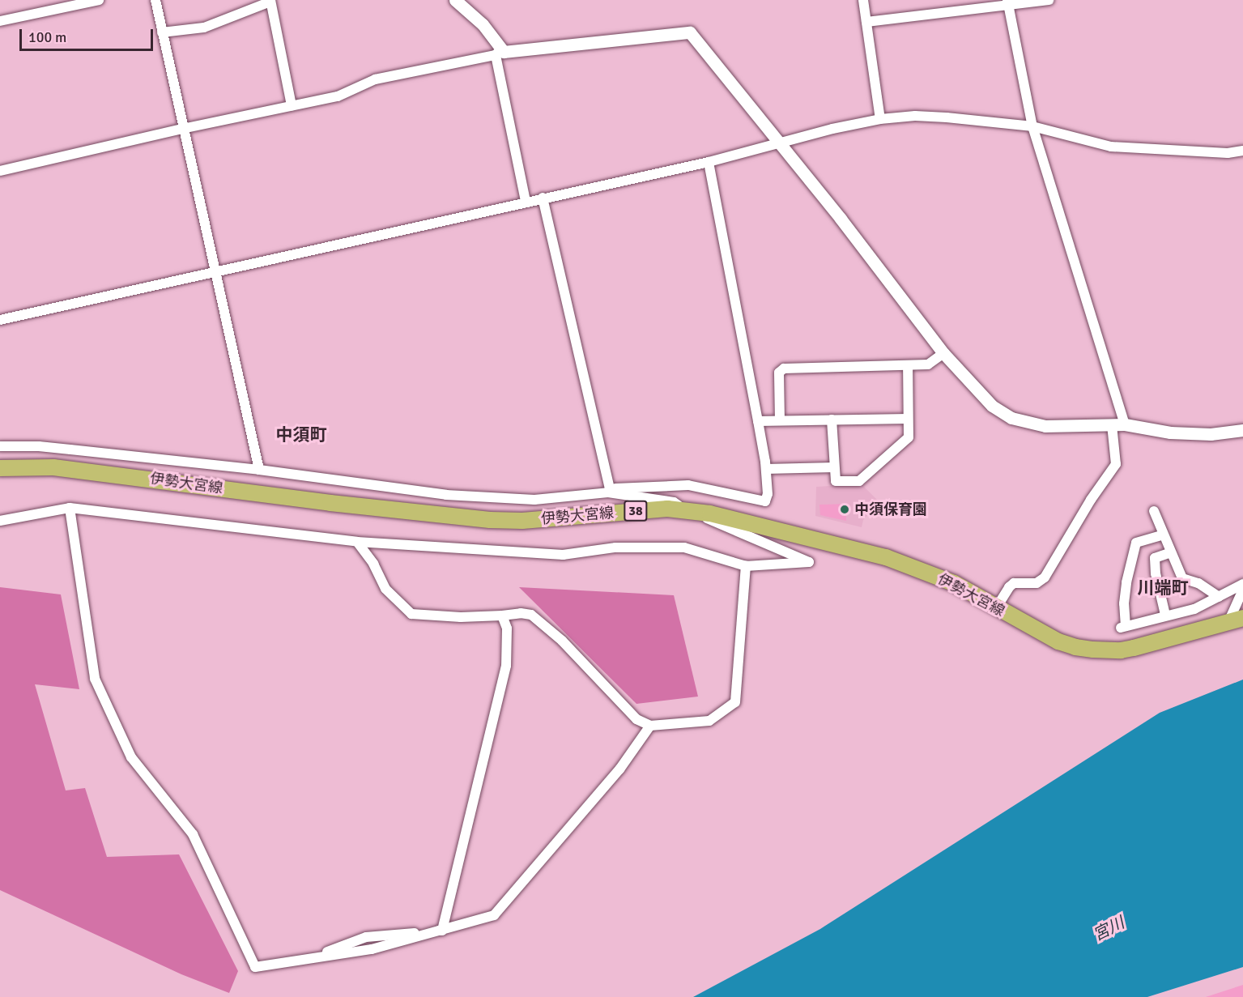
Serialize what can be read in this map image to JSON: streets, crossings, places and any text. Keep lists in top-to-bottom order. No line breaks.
{"streets":{"main road":["伊勢大宮線","38"]},"districts":["中須町","川端町"],"water":["宮川"],"places":["中須保育園"],"scale_bar":"100 m"}
